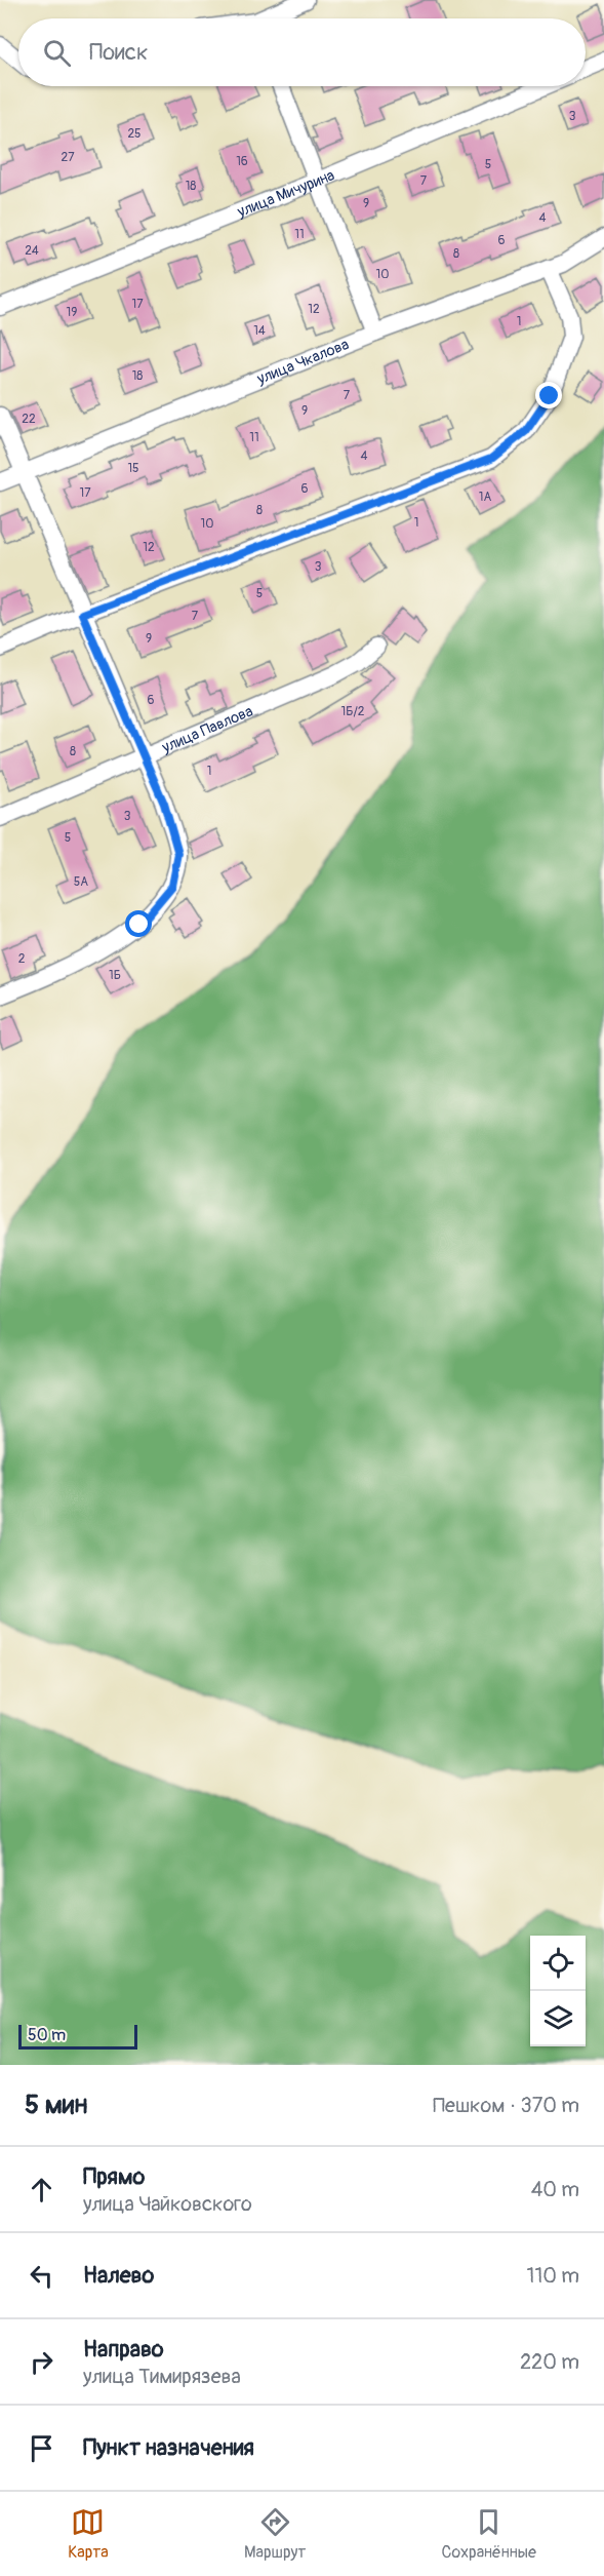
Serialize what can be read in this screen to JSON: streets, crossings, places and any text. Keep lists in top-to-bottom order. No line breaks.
{"streets":{"street":["улица Мичурина","улица Чкалова","улица Павлова"]},"house_numbers":["3","25","27","16","5","7","18","9","4","11","6","24","8","10","17","12","19","1","14","18","7","9","22","11","4","15","6","17","1А","8","1","10","12","3","5","7","9","6","1Б/2","8","1","3","5","5А","2","1Б"],"scale_bar":"50 m","page":{"search":"Поиск","scale":"50 m","heading":["5 мин","Пешком · 370 m"],"list":[["Прямо","улица Чайковского","40 m"],["Налево","110 m"],["Направо","улица Тимирязева","220 m"],"Пункт назначения"],"nav":["Карта","Маршрут","Сохранённые"]}}
